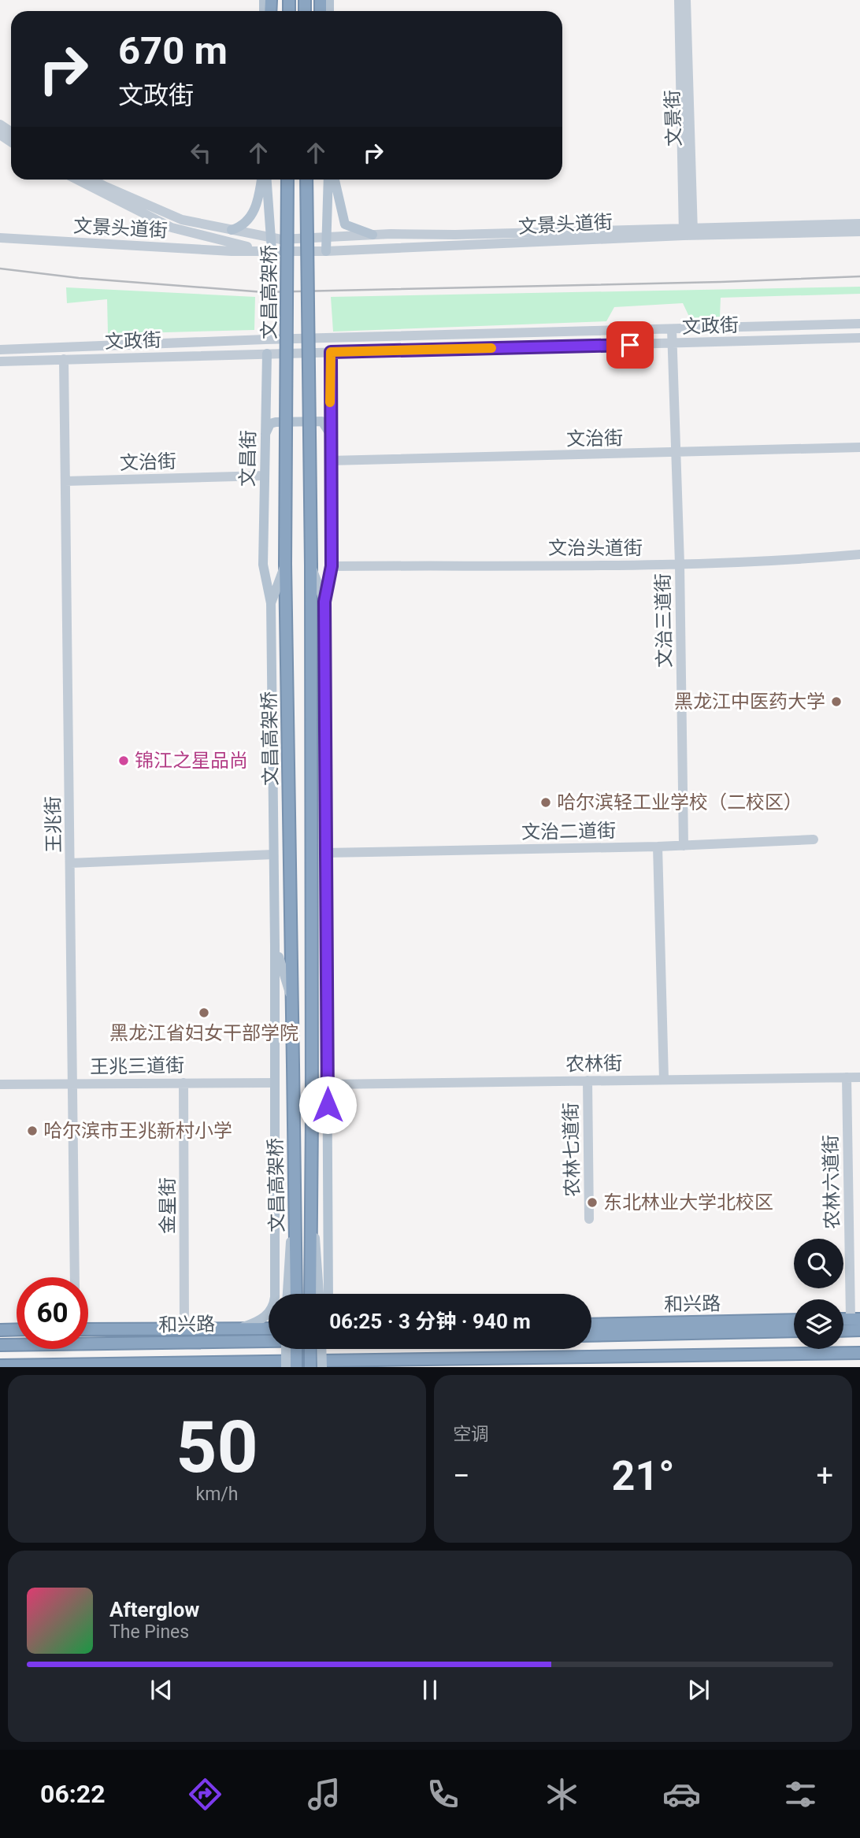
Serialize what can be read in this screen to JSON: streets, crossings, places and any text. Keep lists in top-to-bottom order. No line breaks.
{"streets":{"highway":["文昌高架桥","和兴路"],"main road":["文景街","文景头道街","文政街","文治街","文昌街","文治头道街","文治三道街","王兆街","文治二道街","农林街","王兆三道街","农林七道街","农林六道街","金星街"]},"crossings":[["文景街","文景头道街"],["文政街","文昌街"],["文政街","文治三道街"],["文政街","王兆街"],["文治街","文昌街"],["文治街","文治三道街"],["文治街","王兆街"],["文治头道街","文治三道街"],["文治三道街","文治二道街"],["王兆街","王兆三道街"],["农林街","农林七道街"],["农林街","农林六道街"],["王兆三道街","金星街"],["金星街","和兴路"]],"places":["黑龙江中医药大学","锦江之星品尚","哈尔滨轻工业学校（二校区）","黑龙江省妇女干部学院","哈尔滨市王兆新村小学","东北林业大学北校区"],"page":{"turn":["670 m","文政街"],"limit":"60","trip":"06:25 · 3 分钟 · 940 m","tile":[["50","km/h"],"空调"],"heat":["−","21°","+"],"song":["Afterglow","The Pines"],"tabs":"06:22"}}
